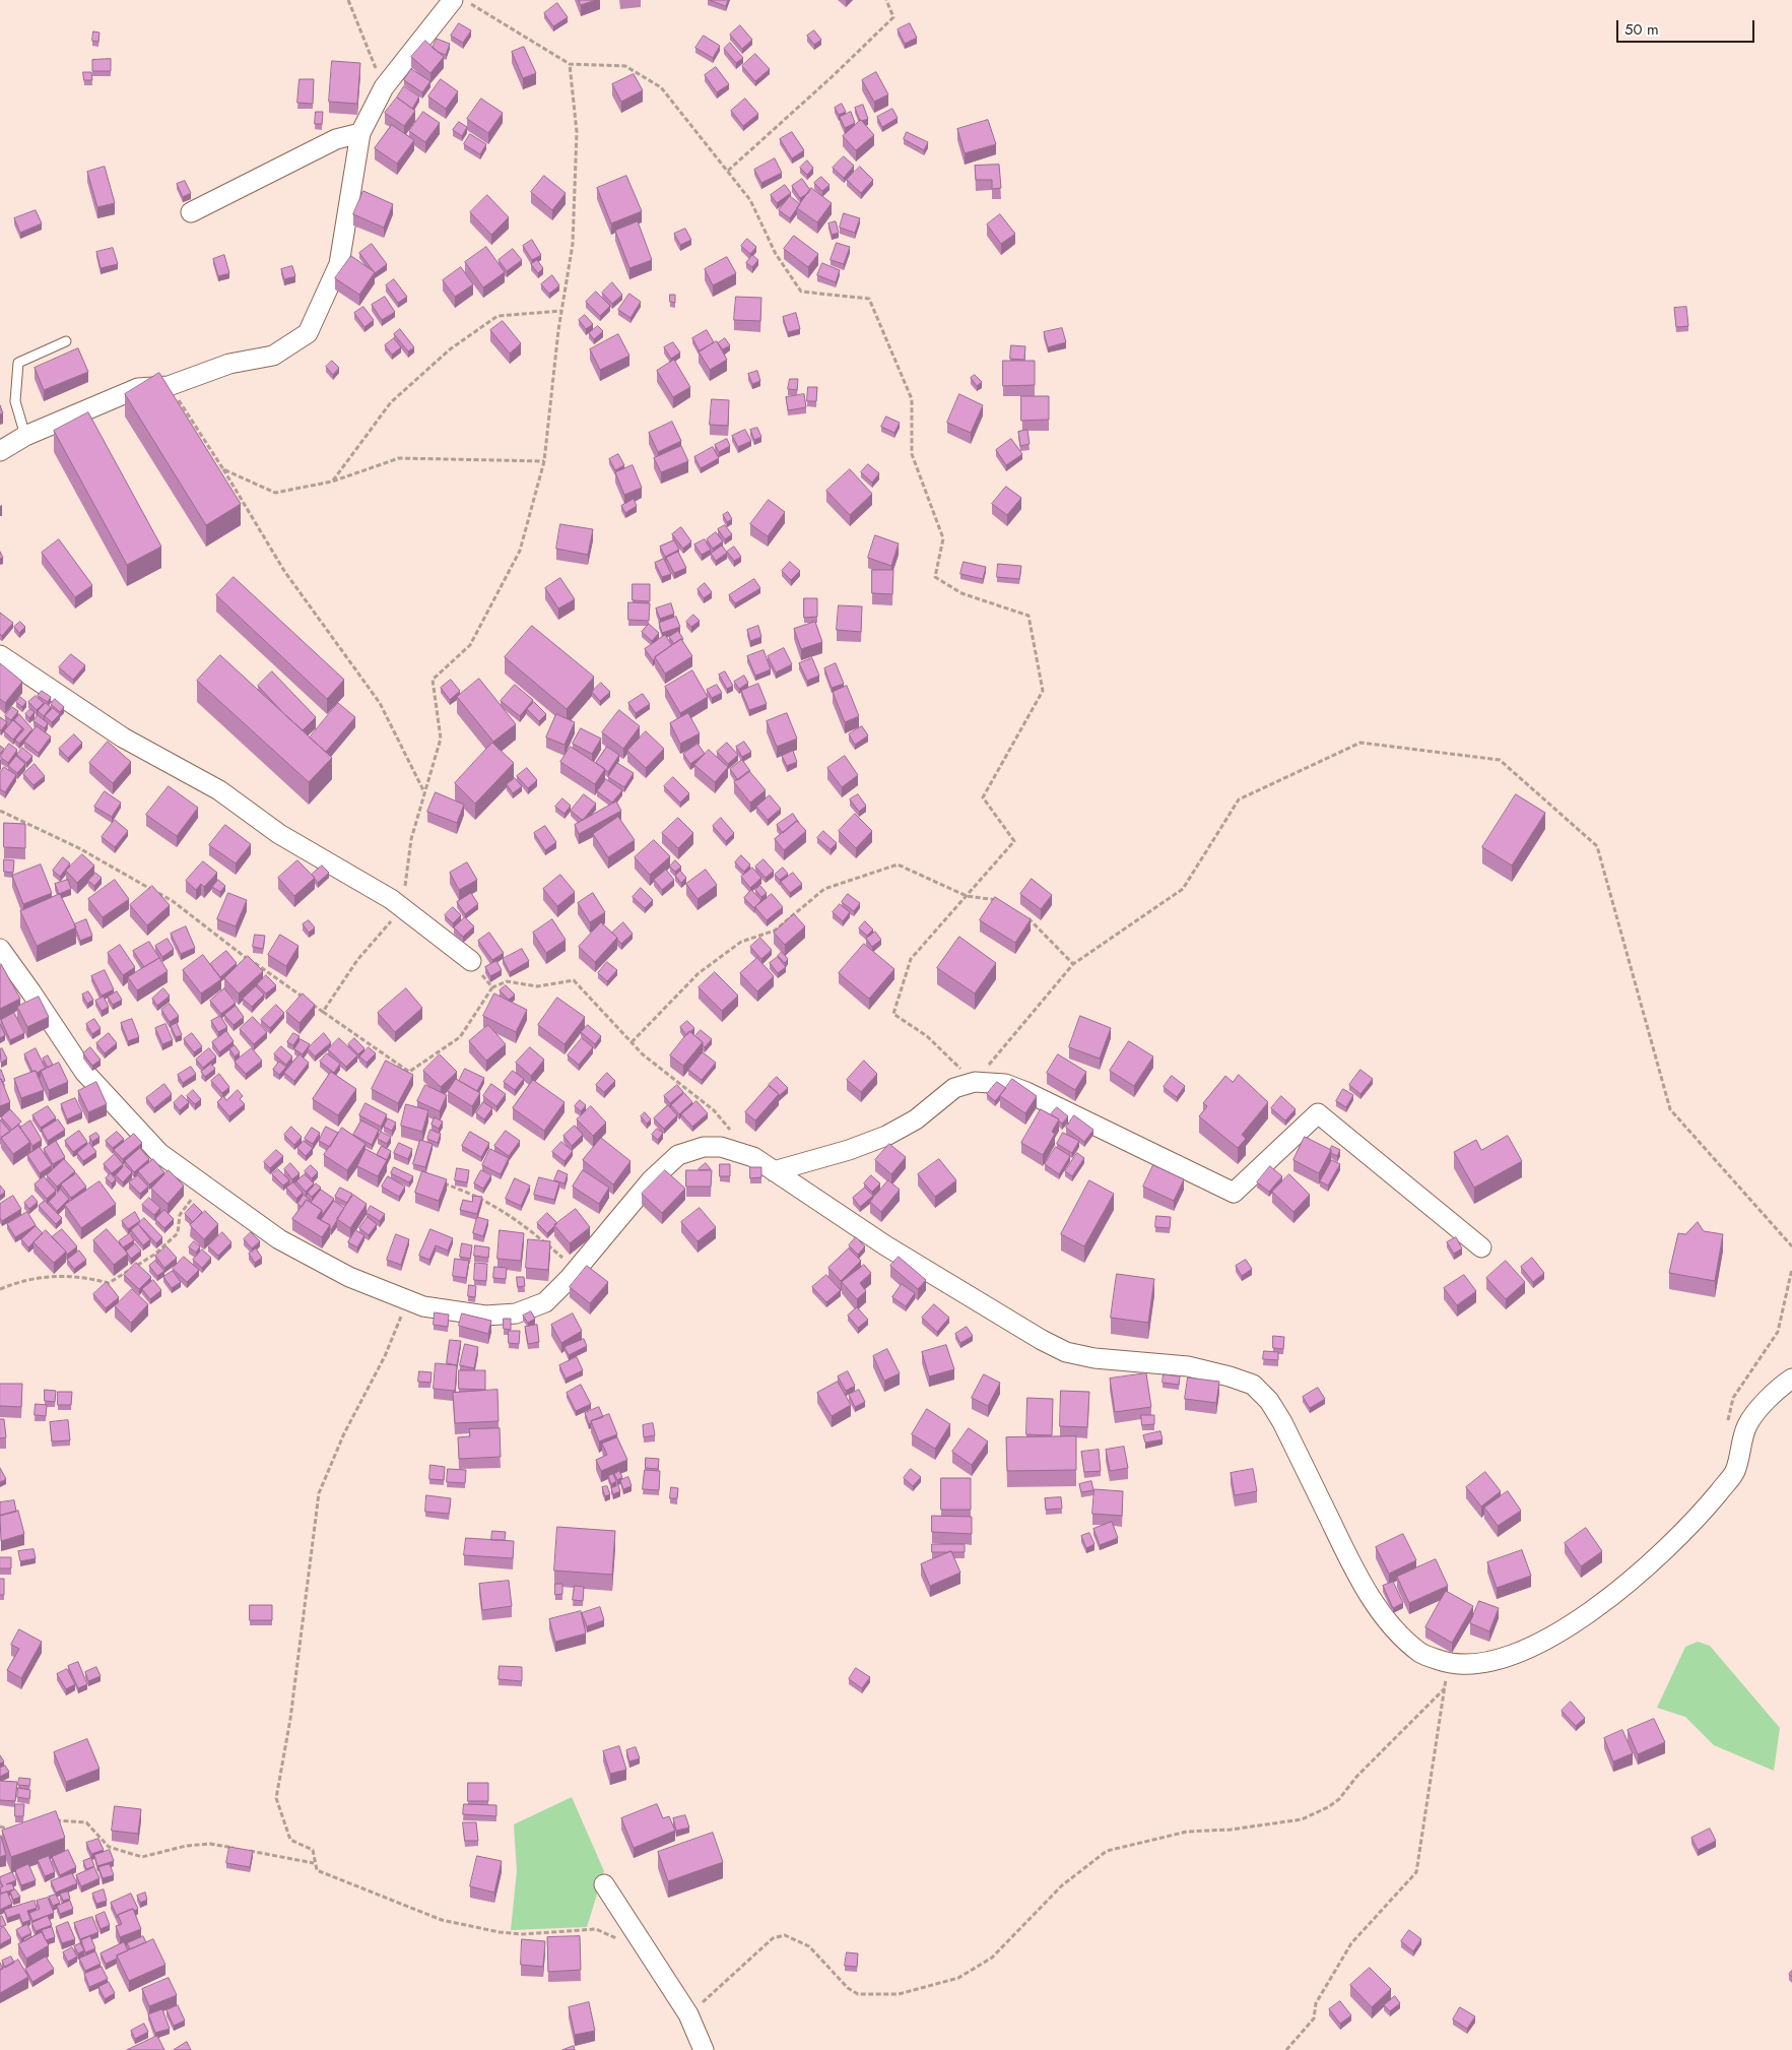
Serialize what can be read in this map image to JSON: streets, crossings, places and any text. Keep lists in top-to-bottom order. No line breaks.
{"scale_bar":"50 m"}
